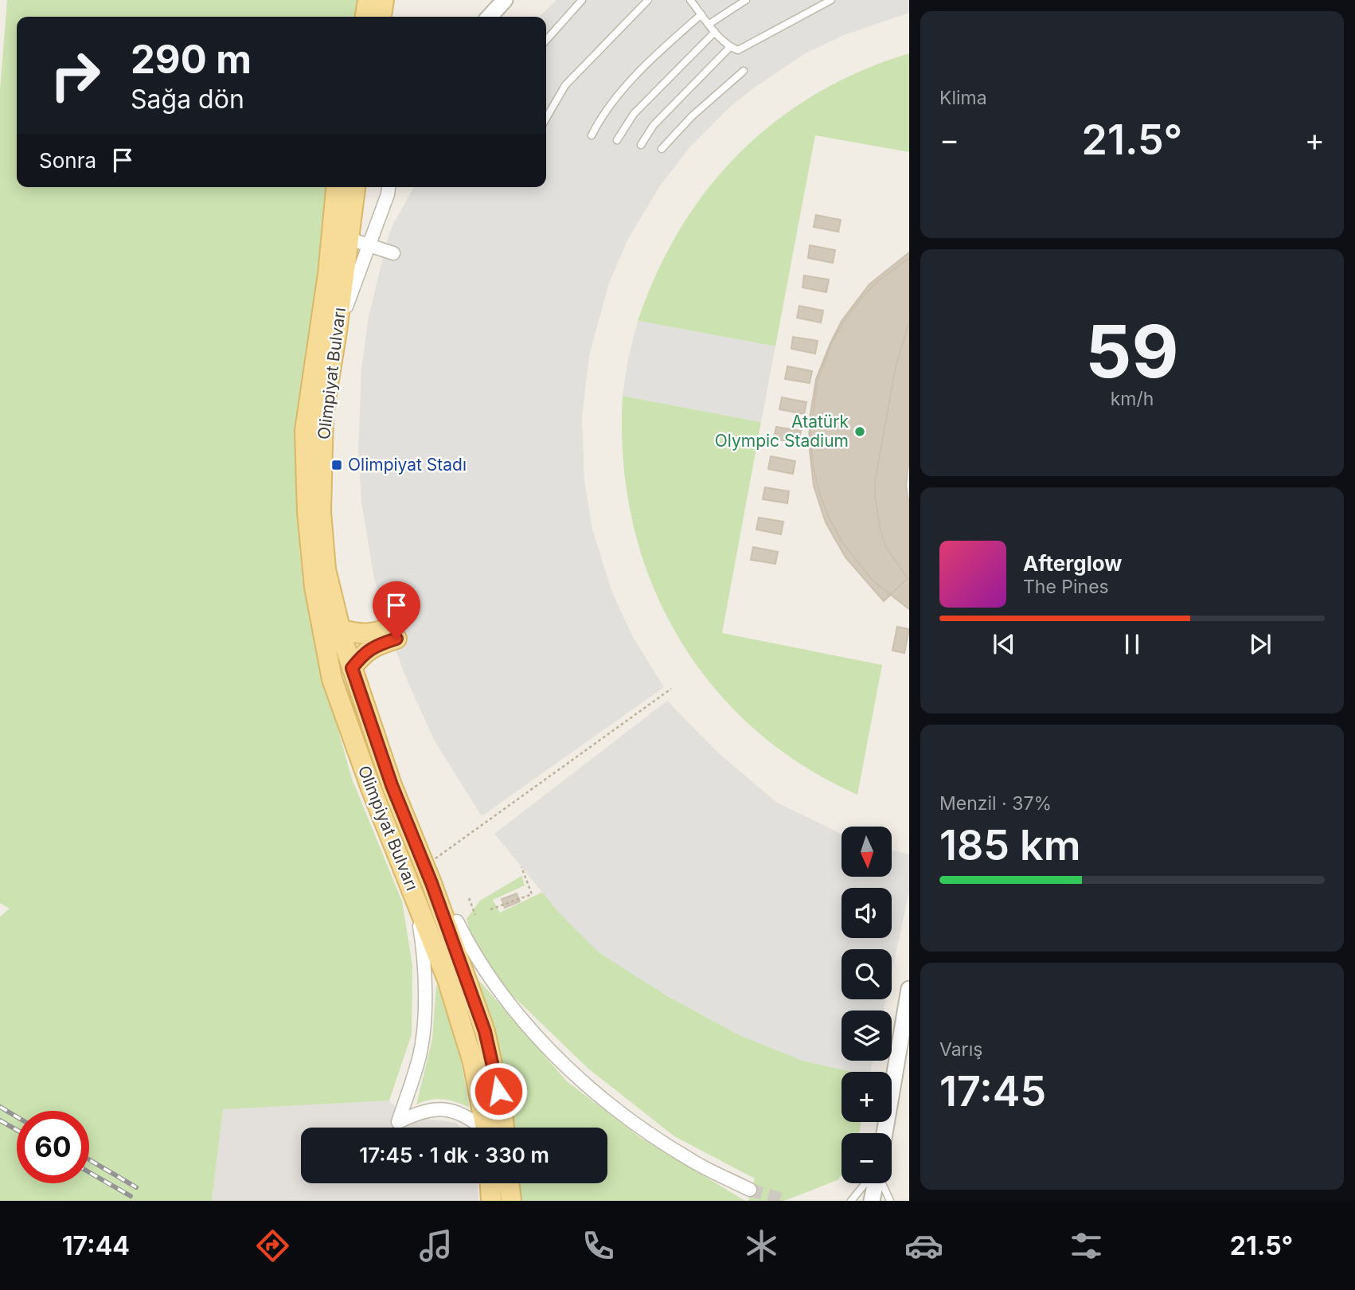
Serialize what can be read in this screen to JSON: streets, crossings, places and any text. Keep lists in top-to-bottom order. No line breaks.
{"streets":{"main road":["Olimpiyat Bulvarı"]},"places":{"other":["Atatürk Olympic Stadium"],"transit":["Olimpiyat Stadı"]},"north":"bottom","page":{"tile":["Klima",["59","km/h"],["Menzil · 37%","185 km"],["Varış","17:45"]],"turn":["290 m","Sağa dön"],"heat":["−","21.5°","+"],"then":"Sonra","song":["Afterglow","The Pines"],"map_buttons":["+","−"],"limit":"60","trip":"17:45 · 1 dk · 330 m","tabs":["17:44","21.5°"]}}
